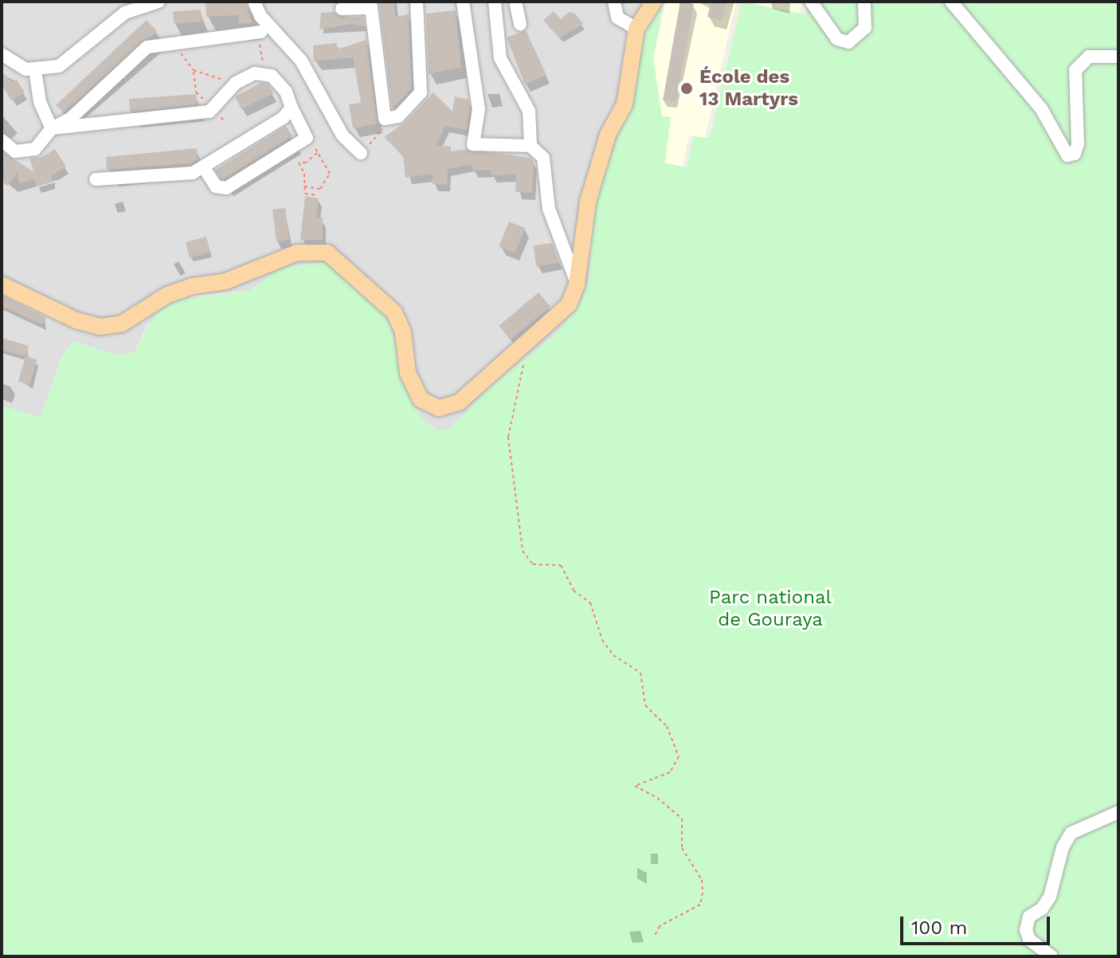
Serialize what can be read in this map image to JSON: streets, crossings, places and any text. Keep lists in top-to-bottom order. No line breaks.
{"parks":["Parc national de Gouraya"],"places":["École des 13 Martyrs"],"scale_bar":"100 m"}
